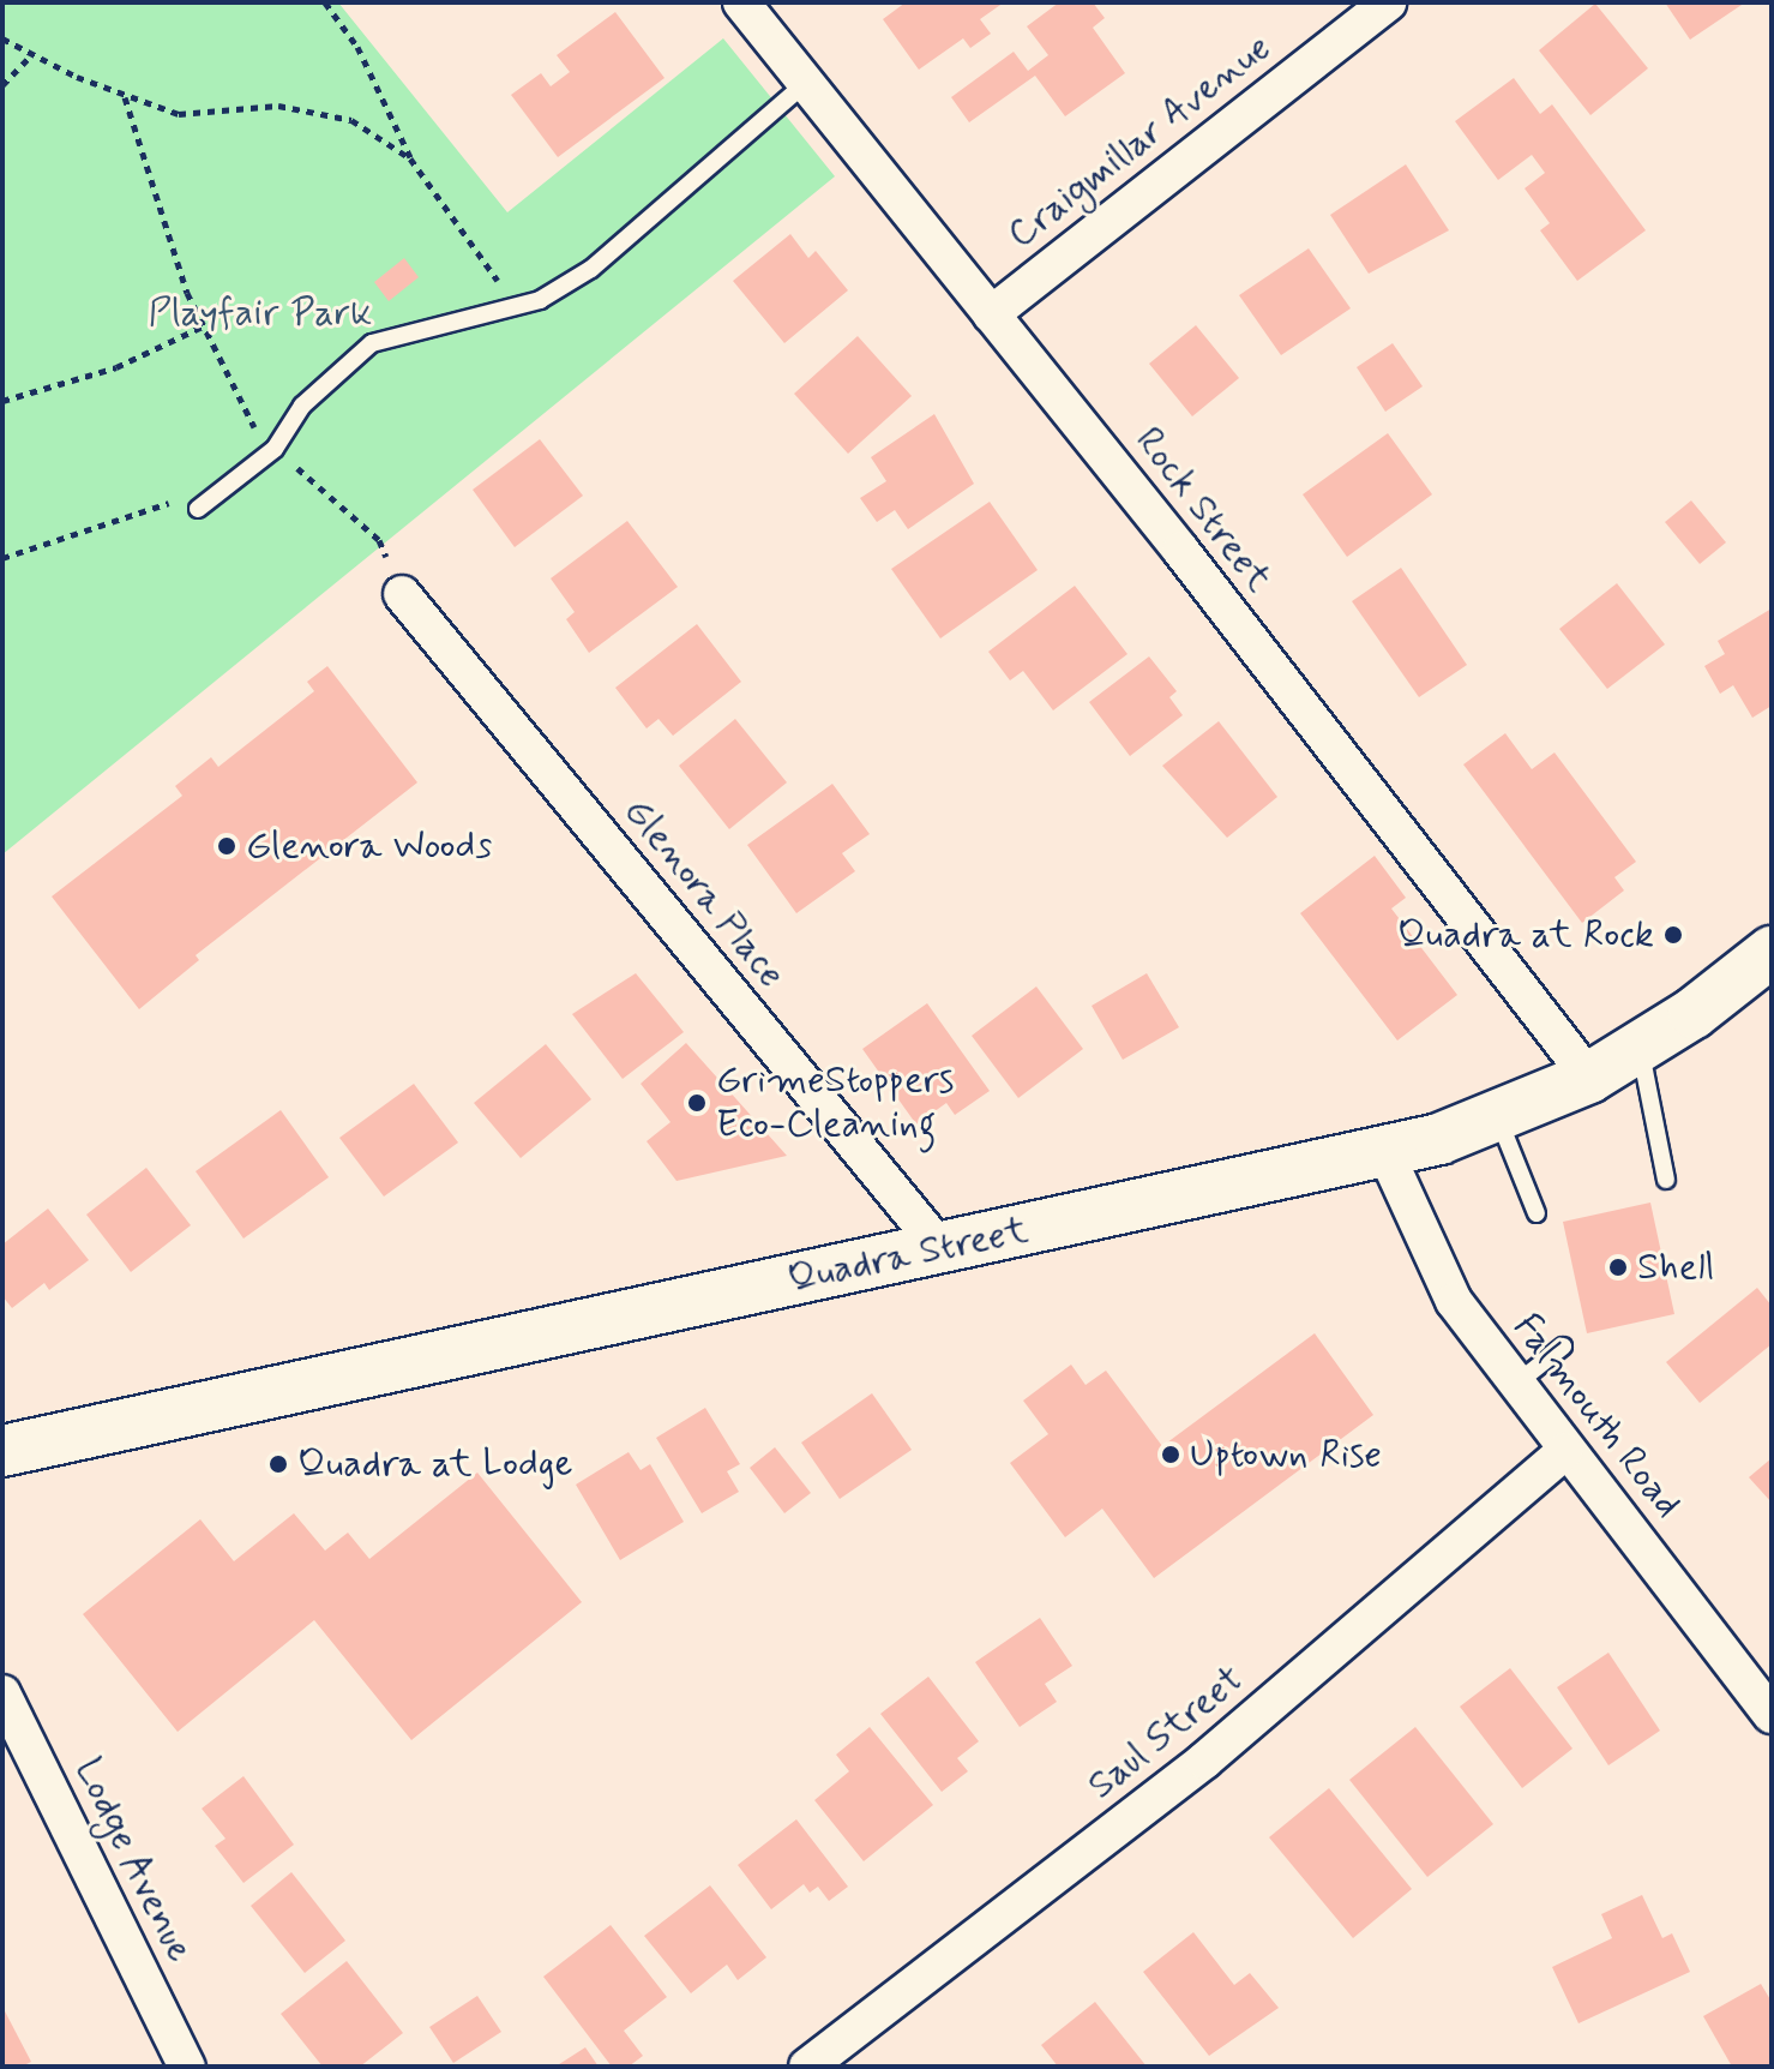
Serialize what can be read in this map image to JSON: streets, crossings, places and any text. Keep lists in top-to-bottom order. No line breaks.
{"streets":{"main road":["Quadra Street"],"street":["Craigmillar Avenue","Rock Street","Glenora Place","Falmouth Road","Saul Street","Lodge Avenue"]},"crossings":[["Craigmillar Avenue","Rock Street"],["Rock Street","Quadra Street"],["Glenora Place","Quadra Street"],["Quadra Street","Falmouth Road"],["Falmouth Road","Saul Street"]],"parks":["Playfair Park"],"places":["Glenora Woods","Quadra at Rock","GrimeStoppers Eco-Cleaning","Shell","Uptown Rise","Quadra at Lodge"]}
